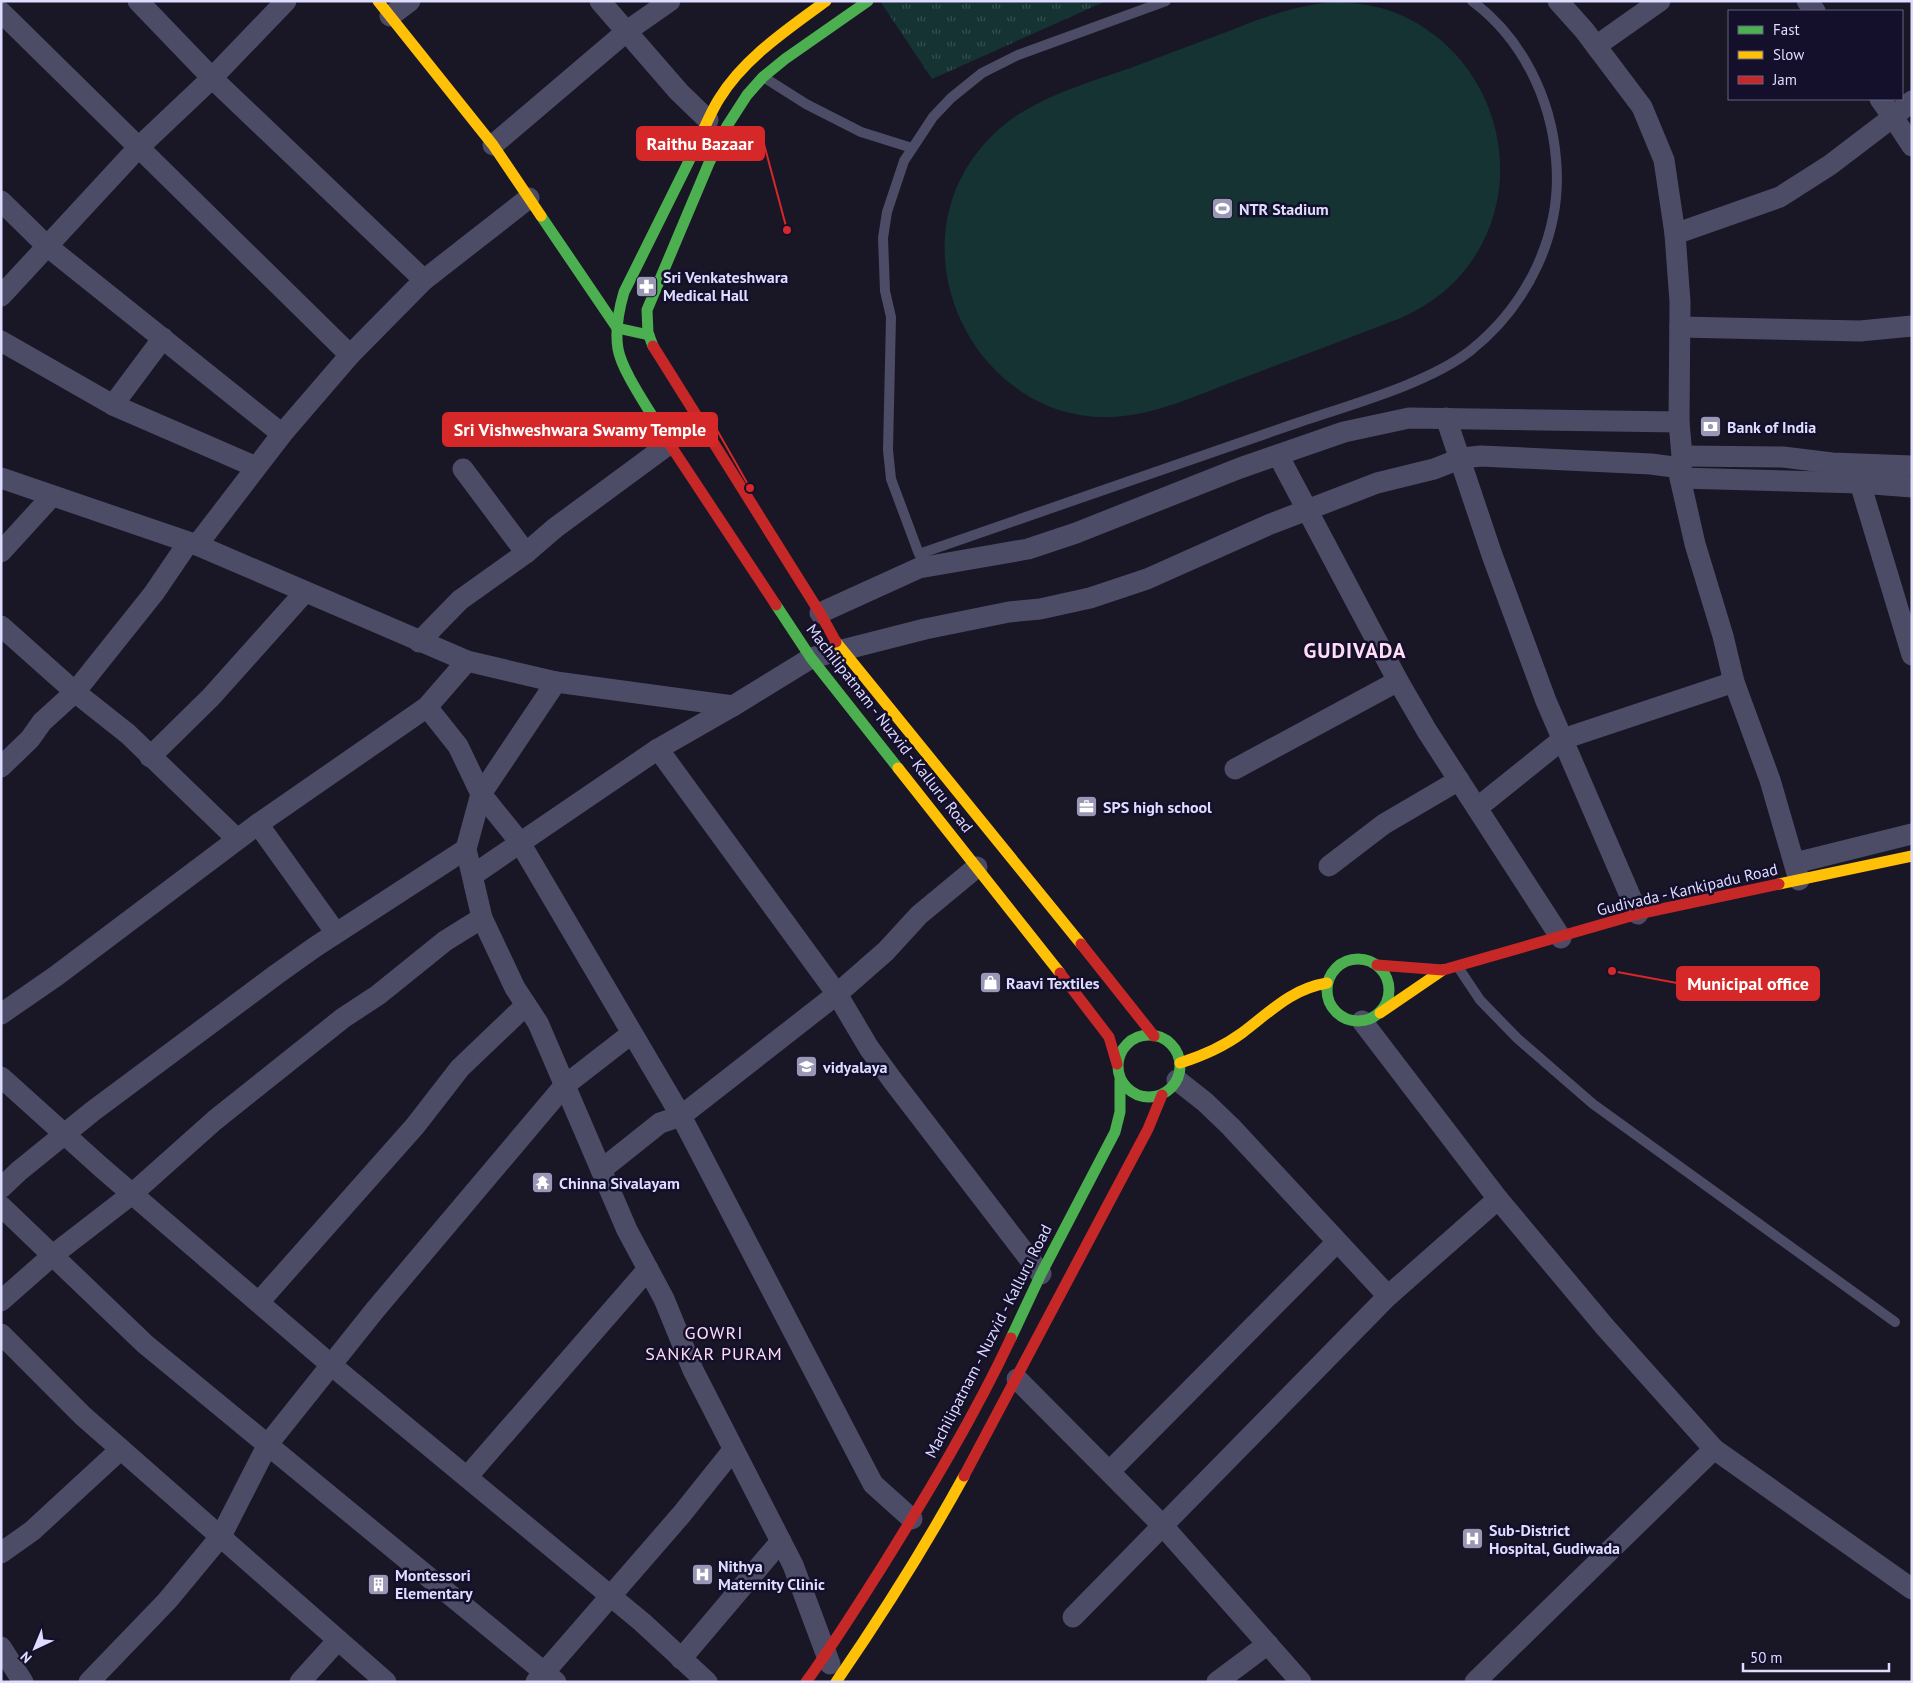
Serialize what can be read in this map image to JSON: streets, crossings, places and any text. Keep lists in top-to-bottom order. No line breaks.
{"streets":{"main road":["Machilipatnam - Nuzvid - Kalluru Road","Gudivada - Kankipadu Road"]},"districts":["GUDIVADA","GOWRI SANKAR PURAM"],"places":{"sports":["NTR Stadium"],"other":["Raithu Bazaar","Sri Vishweshwara Swamy Temple","Municipal office"],"pharmacy":["Sri Venkateshwara Medical Hall"],"bank":["Bank of India"],"office":["SPS high school"],"shop":["Raavi Textiles"],"school or university":["vidyalaya"],"temple":["Chinna Sivalayam"],"hospital":["Sub-District Hospital, Gudiwada","Nithya Maternity Clinic"],"building":["Montessori Elementary"]},"legend":["Fast","Slow","Jam"],"scale_bar":"50 m","north":"bottom left"}
